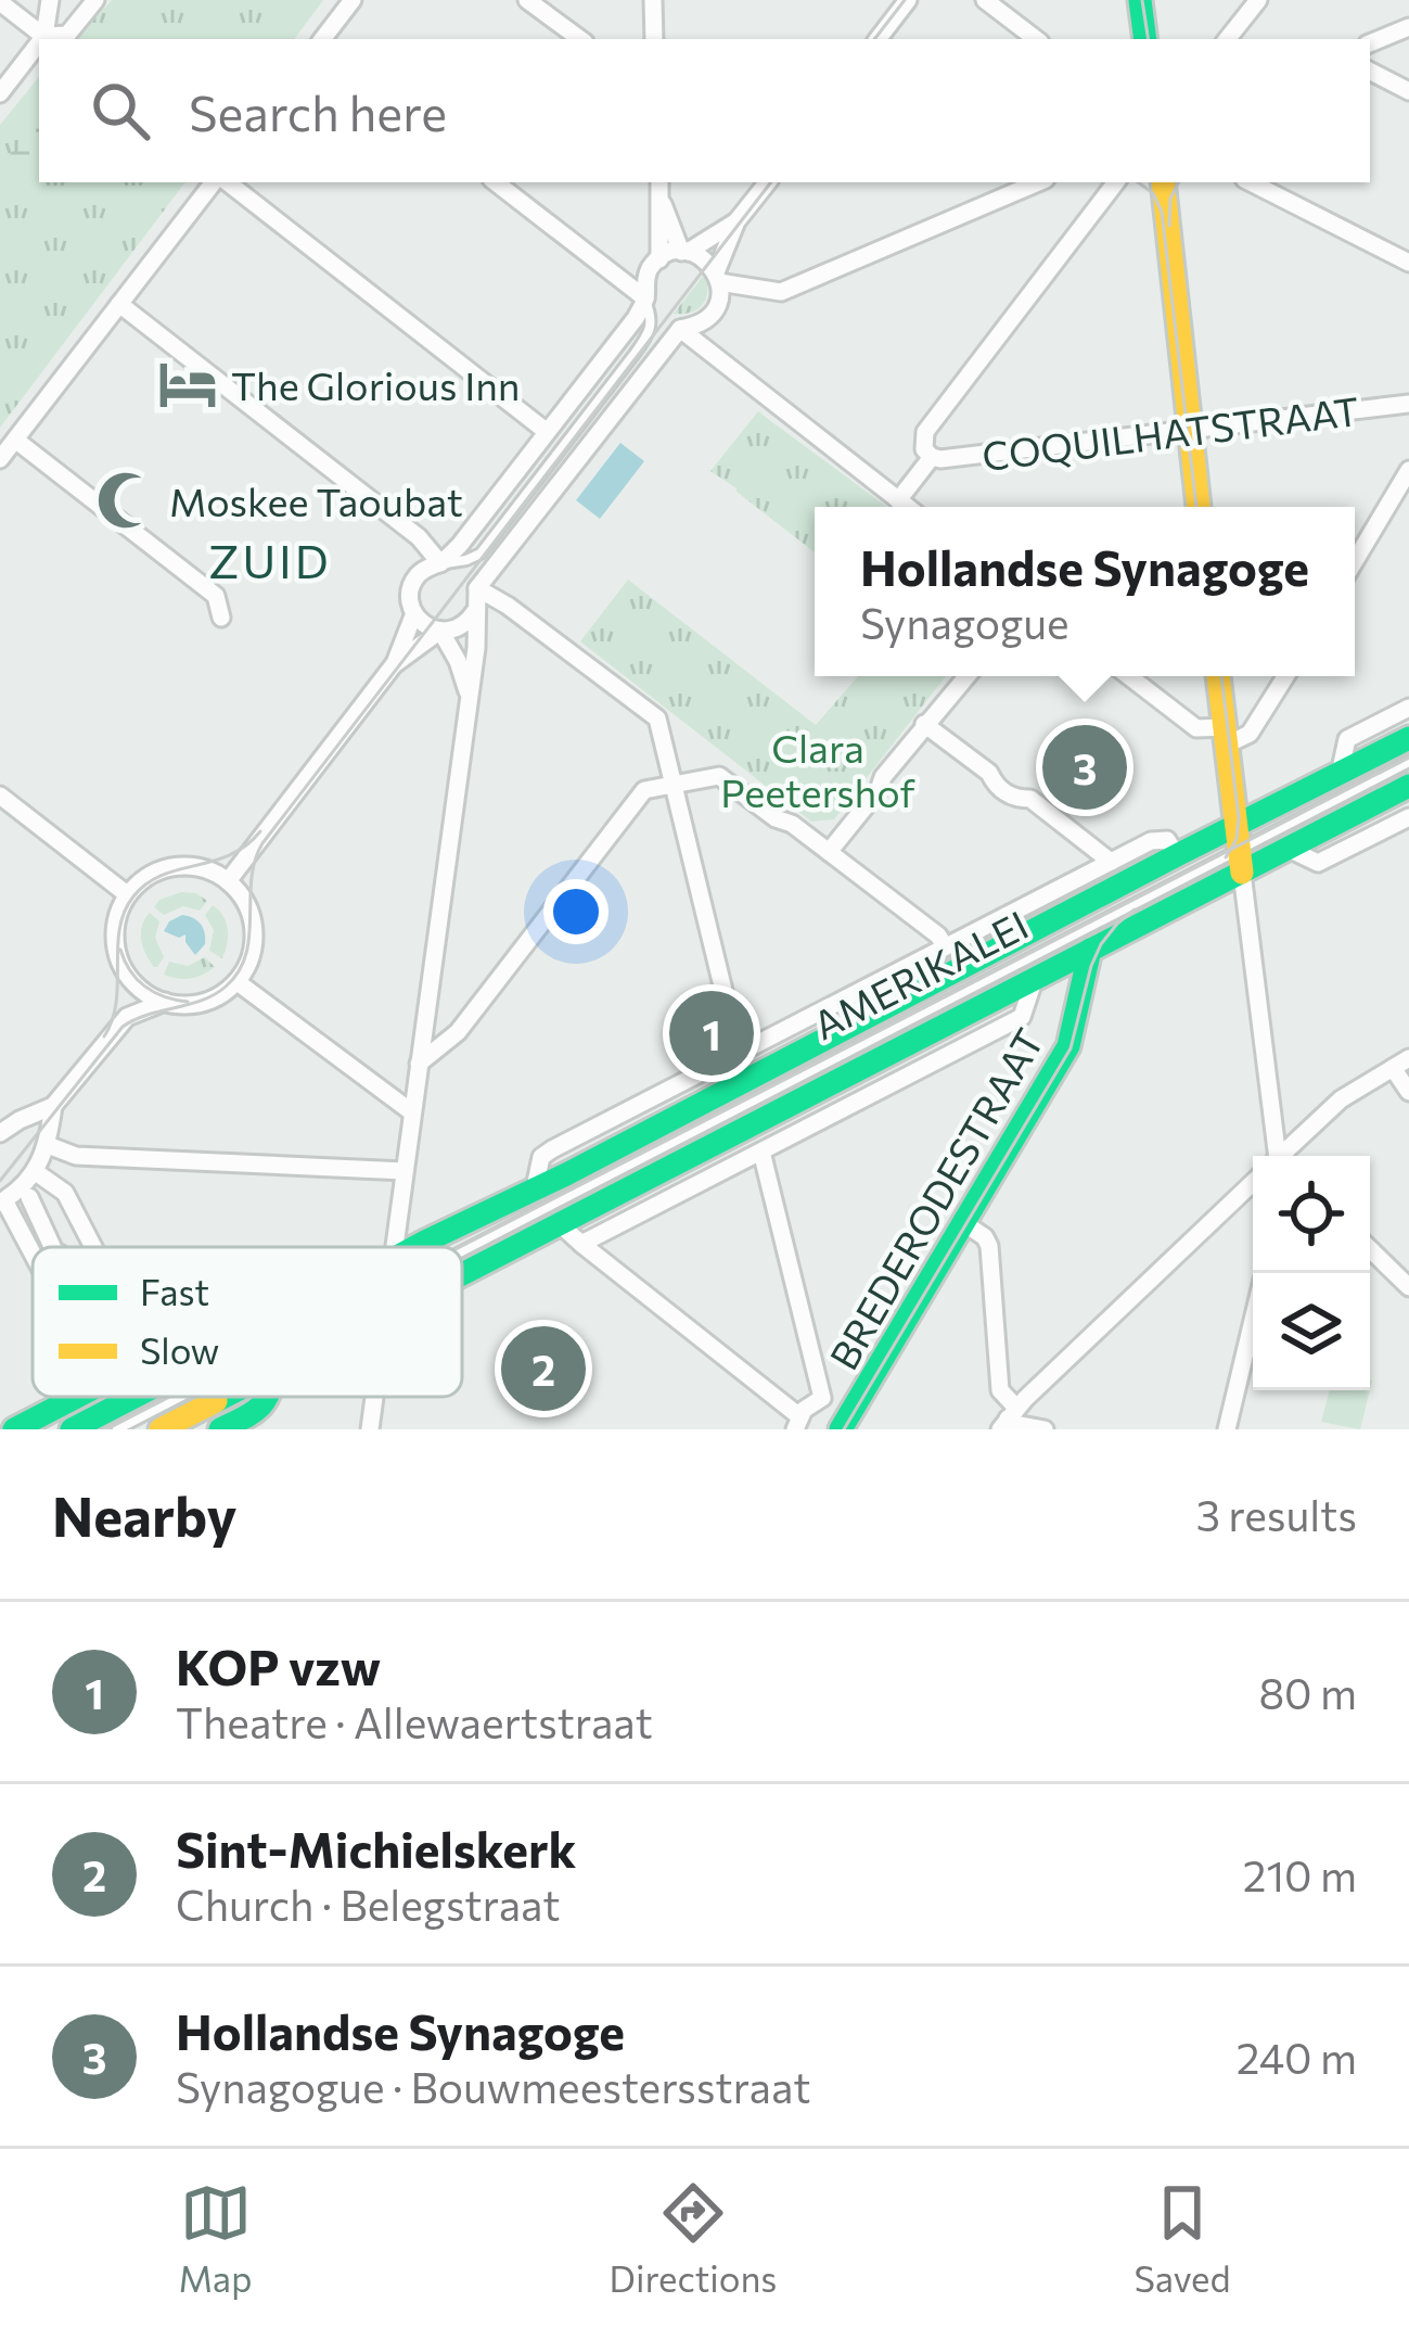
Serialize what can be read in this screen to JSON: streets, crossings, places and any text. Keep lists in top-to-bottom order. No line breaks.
{"streets":{"main road":["AMERIKALEI","BREDERODESTRAAT"],"street":["COQUILHATSTRAAT"]},"crossings":[["AMERIKALEI","BREDERODESTRAAT"]],"districts":["ZUID"],"parks":["Clara Peetershof"],"places":{"hotel":["The Glorious Inn"],"mosque":["Moskee Taoubat"]},"legend":["Fast","Slow"],"page":{"search":"Search here","popup":["Hollandse Synagoge","Synagogue"],"pins":["3","1","2"],"heading":["Nearby","3 results"],"list":[{"mark":"1","name":"KOP vzw","note":"Theatre · Allewaertstraat","value":"80 m"},{"mark":"2","name":"Sint-Michielskerk","note":"Church · Belegstraat","value":"210 m"},{"mark":"3","name":"Hollandse Synagoge","note":"Synagogue · Bouwmeestersstraat","value":"240 m"}],"nav":["Map","Directions","Saved"]}}
